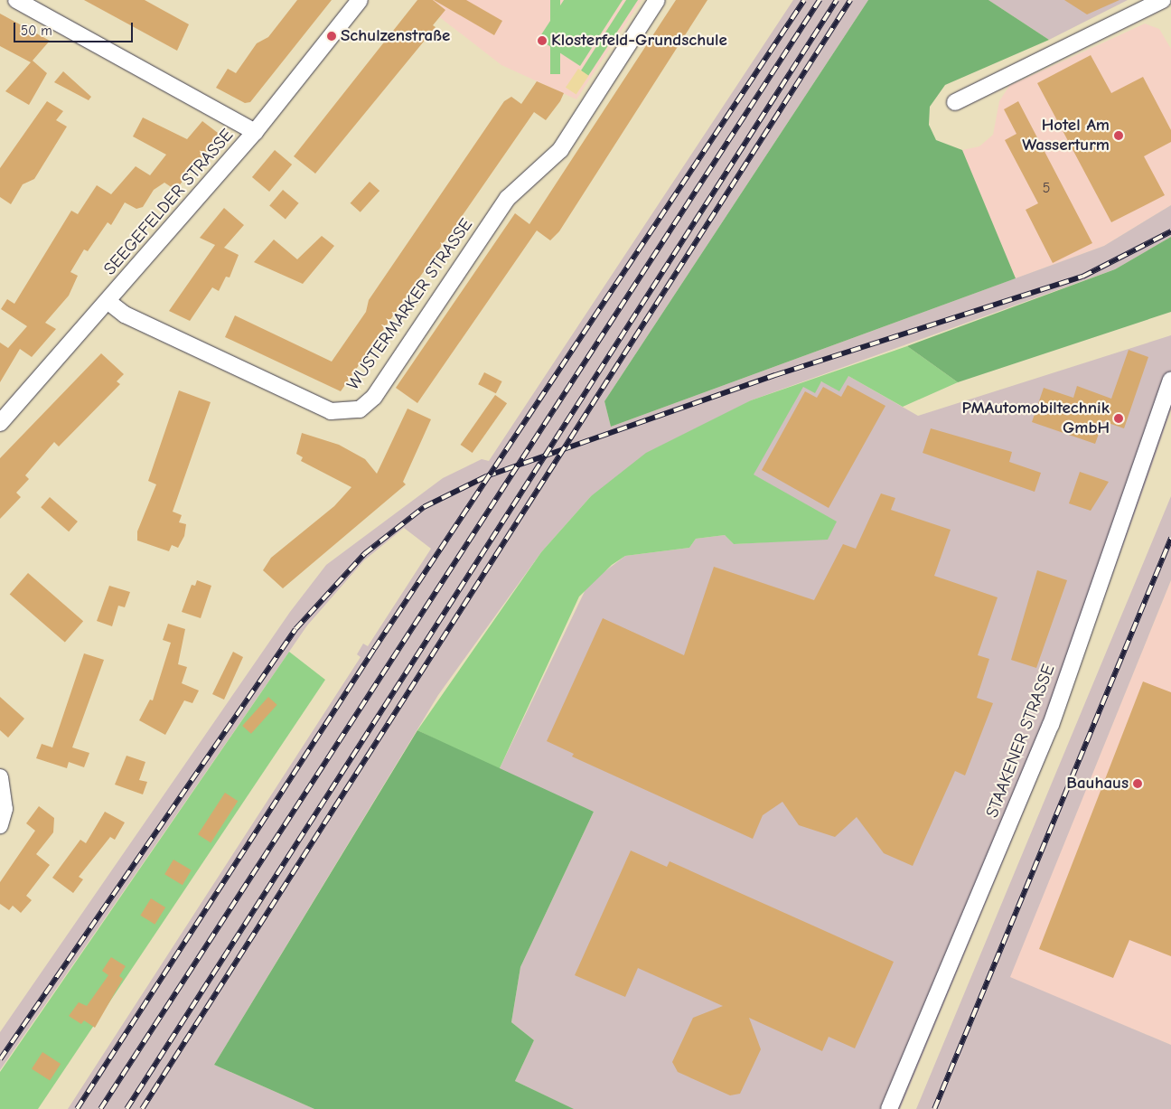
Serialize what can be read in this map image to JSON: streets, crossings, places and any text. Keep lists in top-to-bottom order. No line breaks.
{"streets":{"street":["SEEGEFELDER STRASSE","WUSTERMARKER STRASSE","STAAKENER STRASSE"]},"crossings":[["SEEGEFELDER STRASSE","WUSTERMARKER STRASSE"]],"places":["Schulzenstraße","Klosterfeld-Grundschule","Hotel Am Wasserturm","PMAutomobiltechnik GmbH","Bauhaus"],"house_numbers":["5"],"scale_bar":"50 m"}
